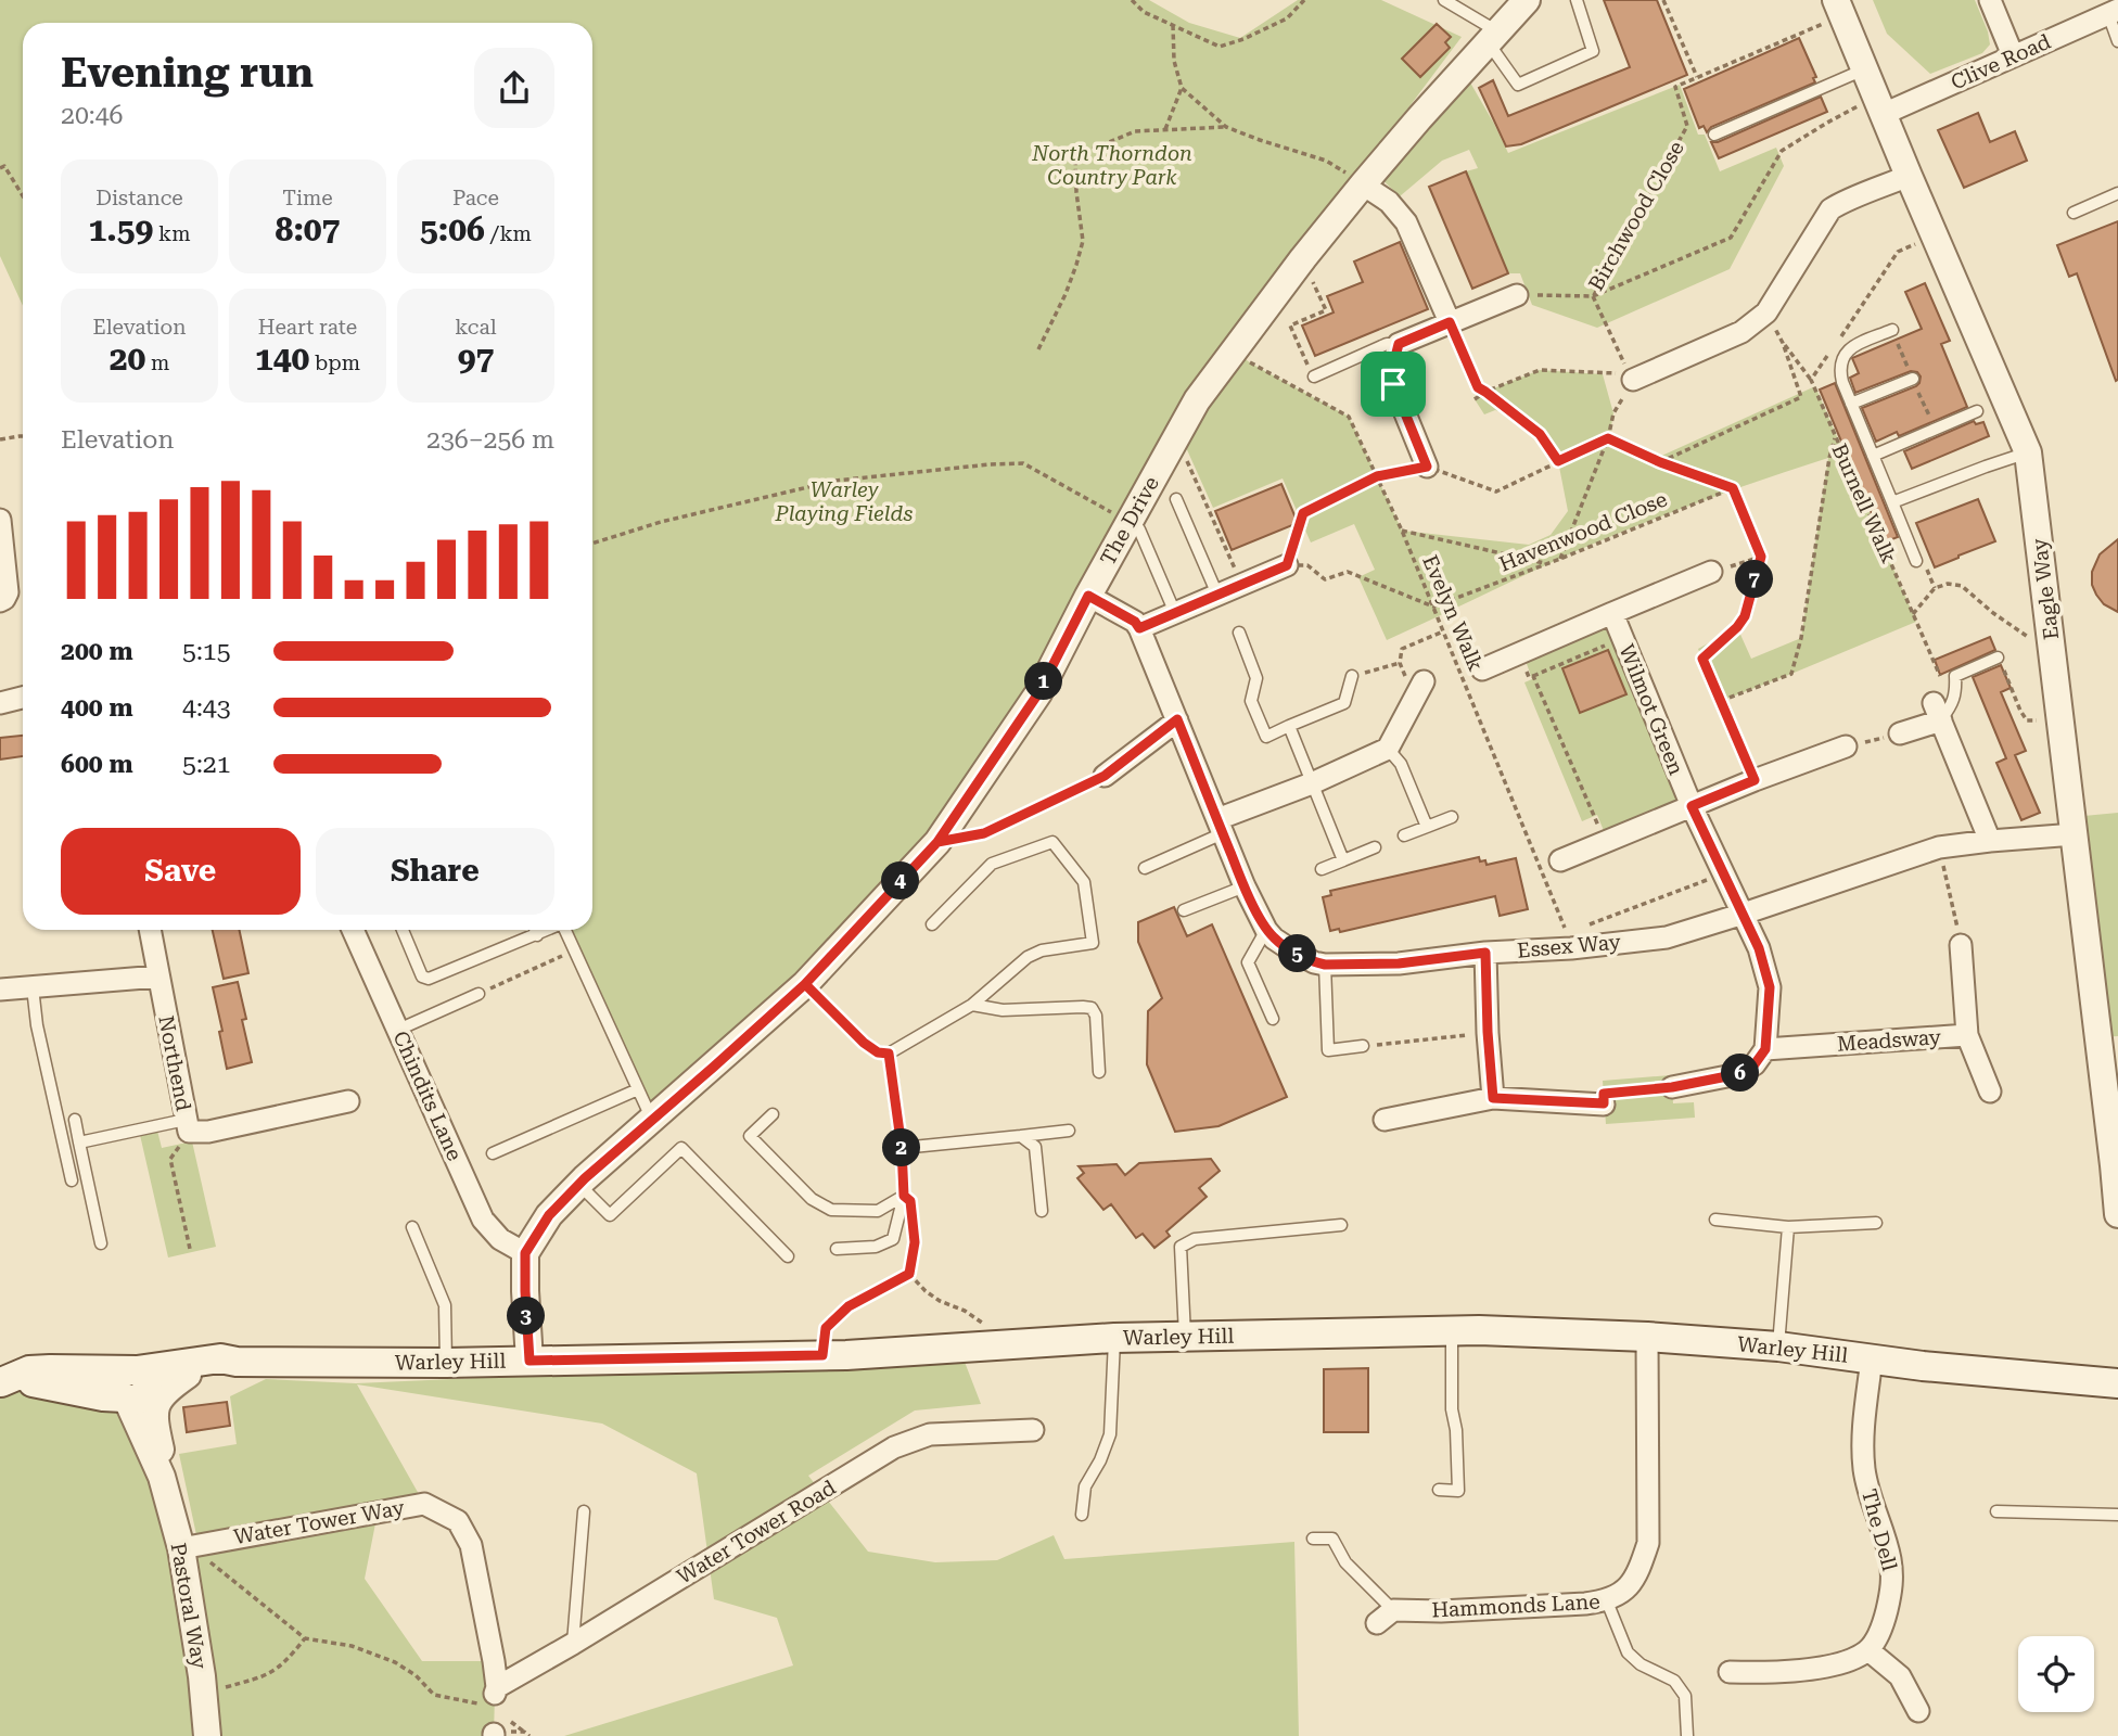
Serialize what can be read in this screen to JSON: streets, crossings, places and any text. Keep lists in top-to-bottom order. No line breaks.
{"streets":{"main road":["Warley Hill"],"street":["Clive Road","The Drive","Eagle Way","Wilmot Green","Essex Way","Meadsway","Northend","Chindits Lane","Water Tower Way","The Dell","Water Tower Road","Pastoral Way","Hammonds Lane"],"path":["Birchwood Close","Burnell Walk","Havenwood Close","Evelyn Walk"]},"crossings":[["Clive Road","Eagle Way"],["The Drive","Evelyn Walk"],["The Drive","Chindits Lane"],["Havenwood Close","Evelyn Walk"],["Eagle Way","Essex Way"],["Evelyn Walk","Essex Way"],["Wilmot Green","Essex Way"],["Warley Hill","The Dell"],["Warley Hill","Hammonds Lane"],["Water Tower Way","Water Tower Road"],["Water Tower Way","Pastoral Way"]],"parks":["North Thorndon Country Park","Warley Playing Fields"],"page":{"heading":["Evening run","20:46"],"stats":[["Distance","1.59 km"],["Time","8:07"],["Pace","5:06 /km"],["Elevation","20 m"],["Heart rate","140 bpm"],["kcal","97"]],"chart":["Elevation","236–256 m"],"pins":["7","1","4","5","6","2","3"],"list":[{"name":"200 m","note":"5:15"},{"name":"400 m","note":"4:43"},{"name":"600 m","note":"5:21"}],"buttons":["Save","Share"]}}
